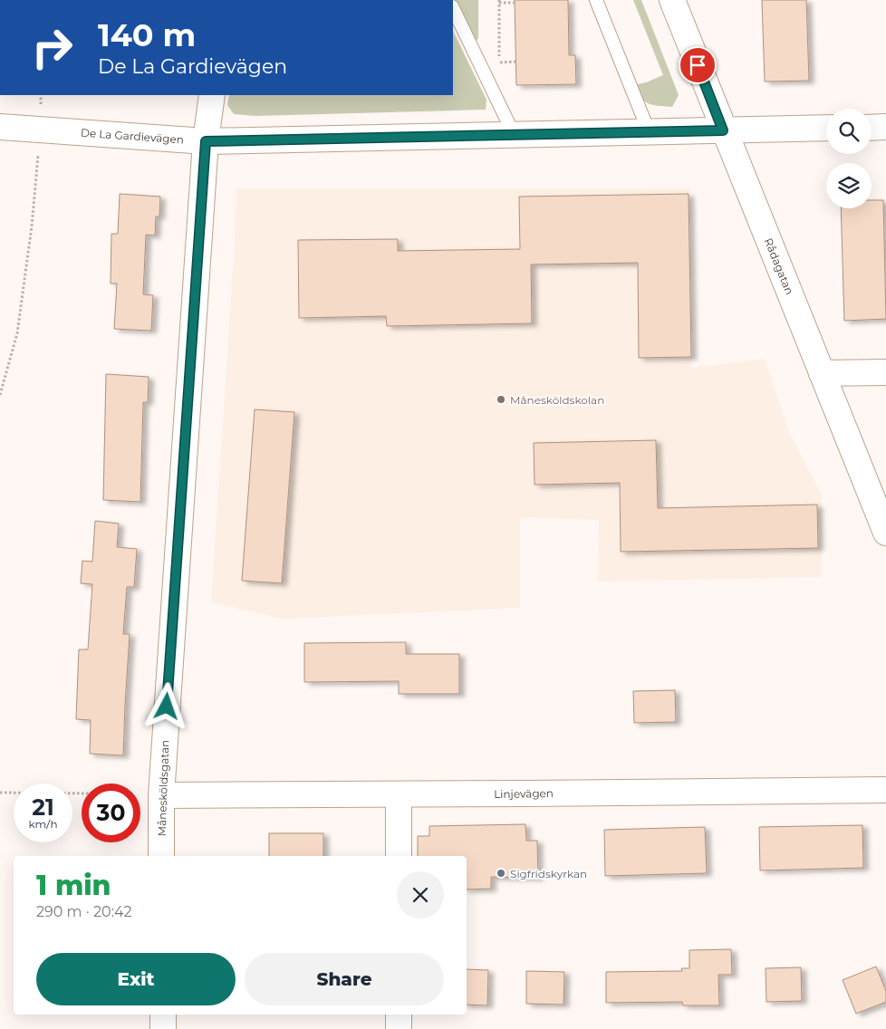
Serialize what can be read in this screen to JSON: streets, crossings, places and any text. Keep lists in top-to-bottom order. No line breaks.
{"streets":{"street":["De La Gardievägen","Rådagatan","Månesköldsgatan","Linjevägen"]},"crossings":[["De La Gardievägen","Rådagatan"],["De La Gardievägen","Månesköldsgatan"],["Månesköldsgatan","Linjevägen"]],"places":["Månesköldskolan","Sigfridskyrkan"],"page":{"turn":["140 m","De La Gardievägen"],"speed":"21 km/h","limit":"30","heading":["1 min","290 m · 20:42"],"buttons":["Exit","Share"]}}
